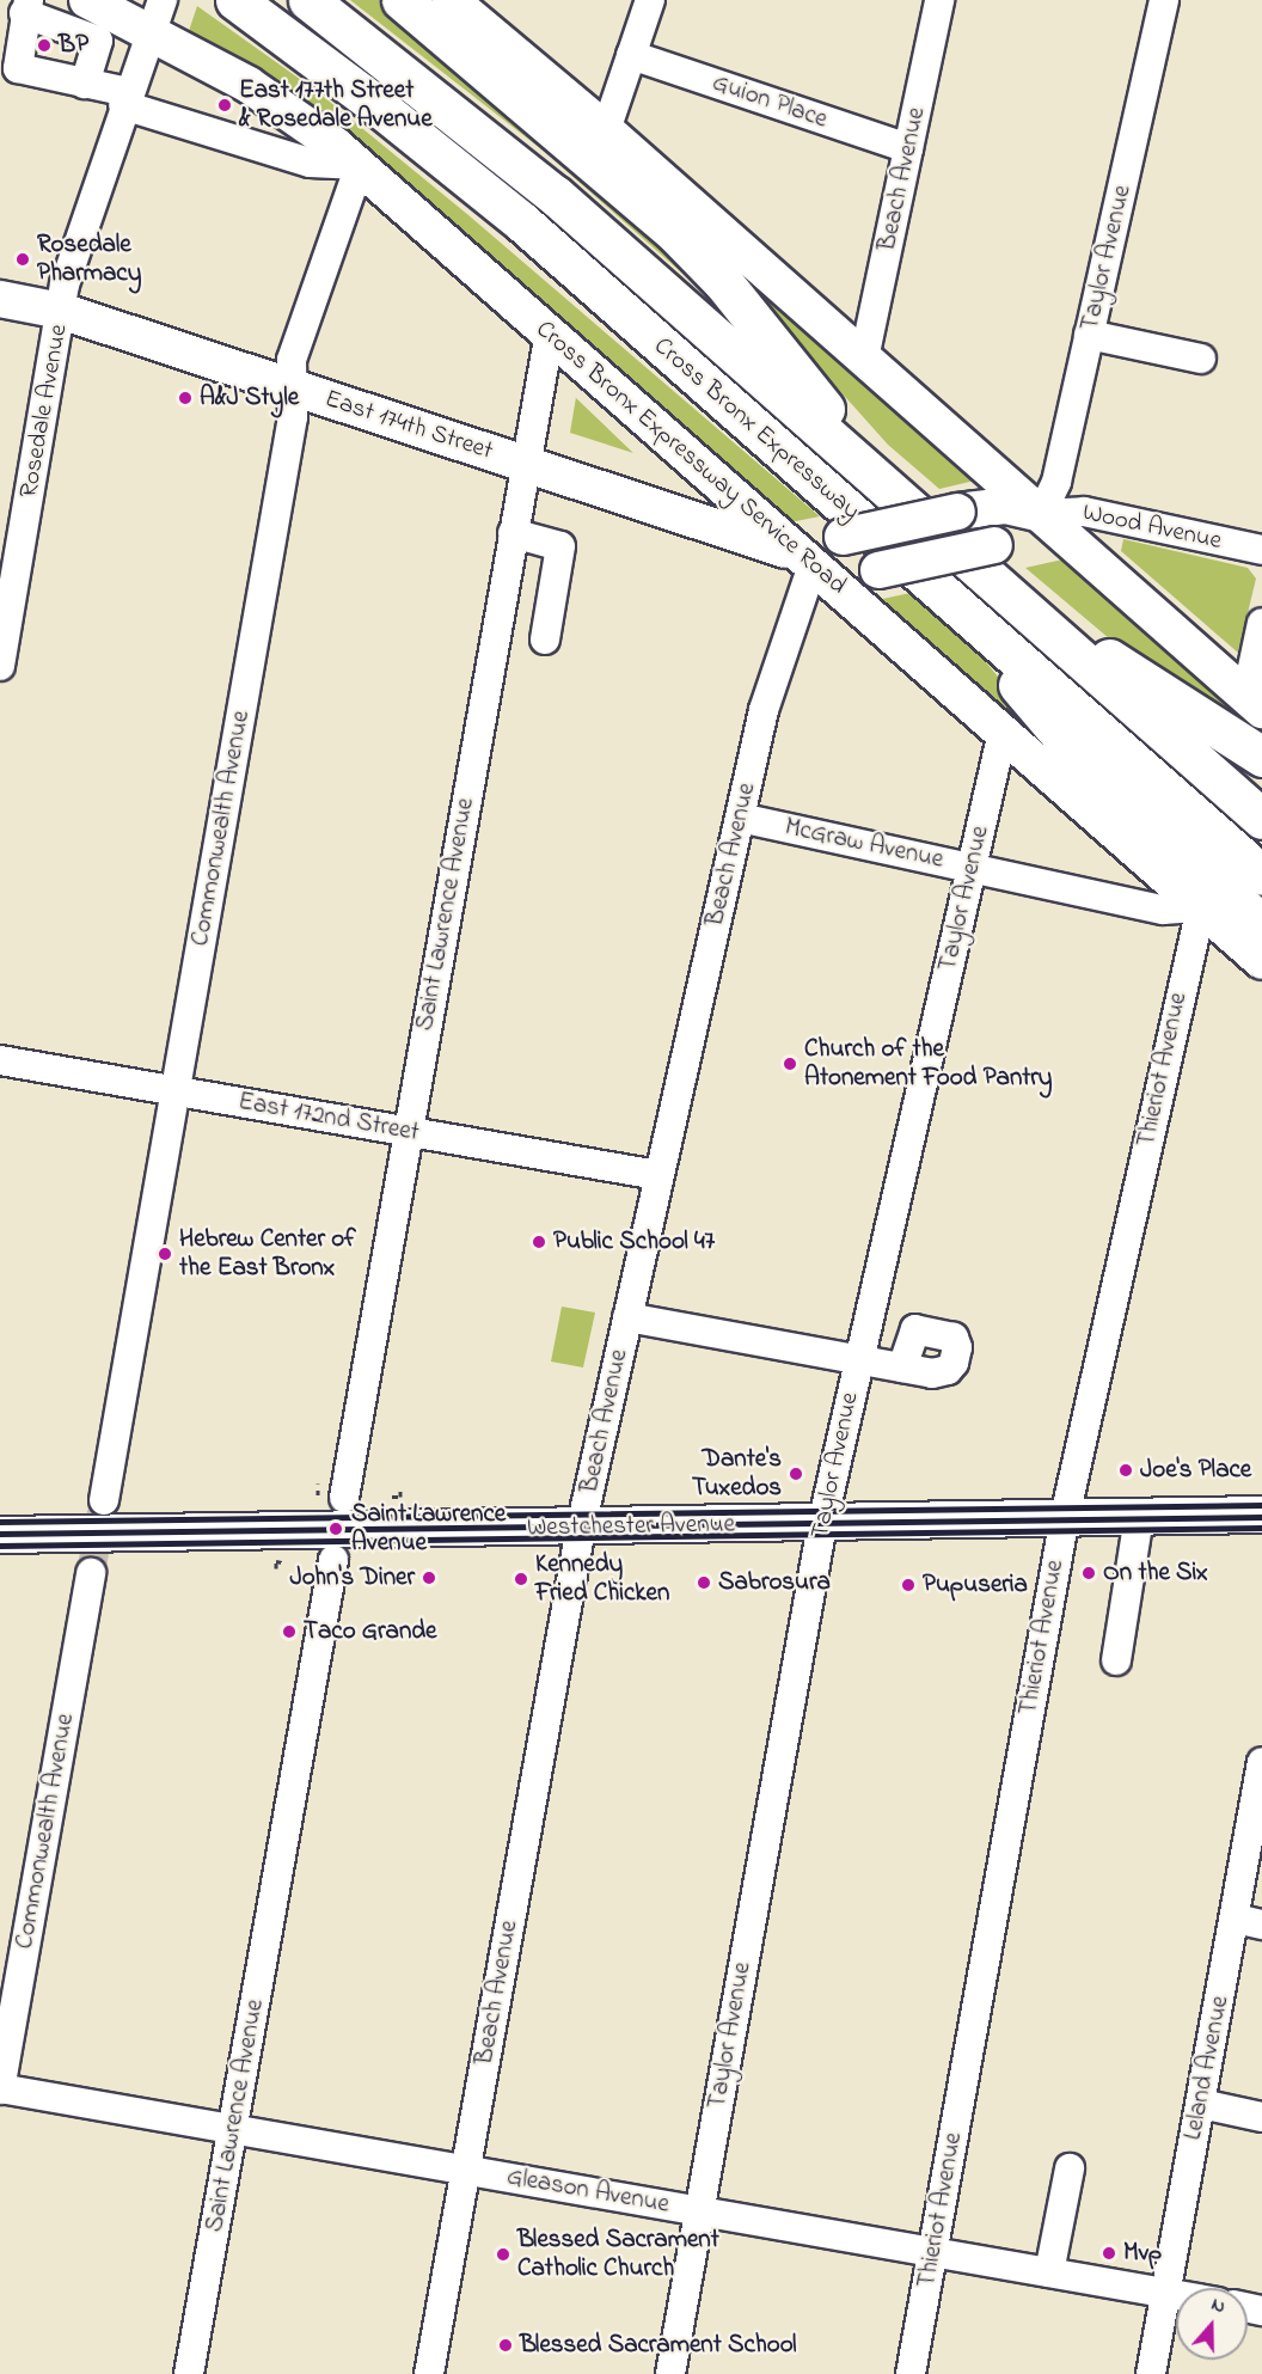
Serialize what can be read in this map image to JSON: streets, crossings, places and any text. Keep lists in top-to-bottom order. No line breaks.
{"streets":{"highway":["Cross Bronx Expressway"],"main road":["East 174th Street","Cross Bronx Expressway Service Road","Westchester Avenue"],"street":["Guion Place","Beach Avenue","Taylor Avenue","Rosedale Avenue","Wood Avenue","Commonwealth Avenue","McGraw Avenue","Saint Lawrence Avenue","Thieriot Avenue","East 172nd Street","Leland Avenue","Gleason Avenue"]},"crossings":[["Guion Place","Beach Avenue"],["Beach Avenue","East 174th Street"],["Beach Avenue","Cross Bronx Expressway Service Road"],["Beach Avenue","McGraw Avenue"],["Beach Avenue","East 172nd Street"],["Beach Avenue","Westchester Avenue"],["Beach Avenue","Gleason Avenue"],["Taylor Avenue","East 174th Street"],["Taylor Avenue","Cross Bronx Expressway Service Road"],["Taylor Avenue","Wood Avenue"],["Taylor Avenue","McGraw Avenue"],["Taylor Avenue","Westchester Avenue"],["Taylor Avenue","Gleason Avenue"],["Rosedale Avenue","East 174th Street"],["Rosedale Avenue","Cross Bronx Expressway Service Road"],["East 174th Street","Cross Bronx Expressway Service Road"],["East 174th Street","Wood Avenue"],["East 174th Street","Commonwealth Avenue"],["East 174th Street","Saint Lawrence Avenue"],["Cross Bronx Expressway Service Road","Commonwealth Avenue"],["Cross Bronx Expressway Service Road","McGraw Avenue"],["Cross Bronx Expressway Service Road","Saint Lawrence Avenue"],["Cross Bronx Expressway Service Road","Thieriot Avenue"],["Commonwealth Avenue","East 172nd Street"],["Commonwealth Avenue","Gleason Avenue"],["McGraw Avenue","Thieriot Avenue"],["Saint Lawrence Avenue","East 172nd Street"],["Saint Lawrence Avenue","Gleason Avenue"],["Thieriot Avenue","Westchester Avenue"],["Thieriot Avenue","Gleason Avenue"],["Leland Avenue","Gleason Avenue"]],"places":["BP","East 177th Street & Rosedale Avenue","Rosedale Pharmacy","A&J Style","Church of the Atonement Food Pantry","Public School 47","Hebrew Center of the East Bronx","Joe's Place","Dante's Tuxedos","Saint Lawrence Avenue","On the Six","John's Diner","Kennedy Fried Chicken","Sabrosura","Pupuseria","Taco Grande","Mvp","Blessed Sacrament Catholic Church","Blessed Sacrament School"],"north":"top"}
